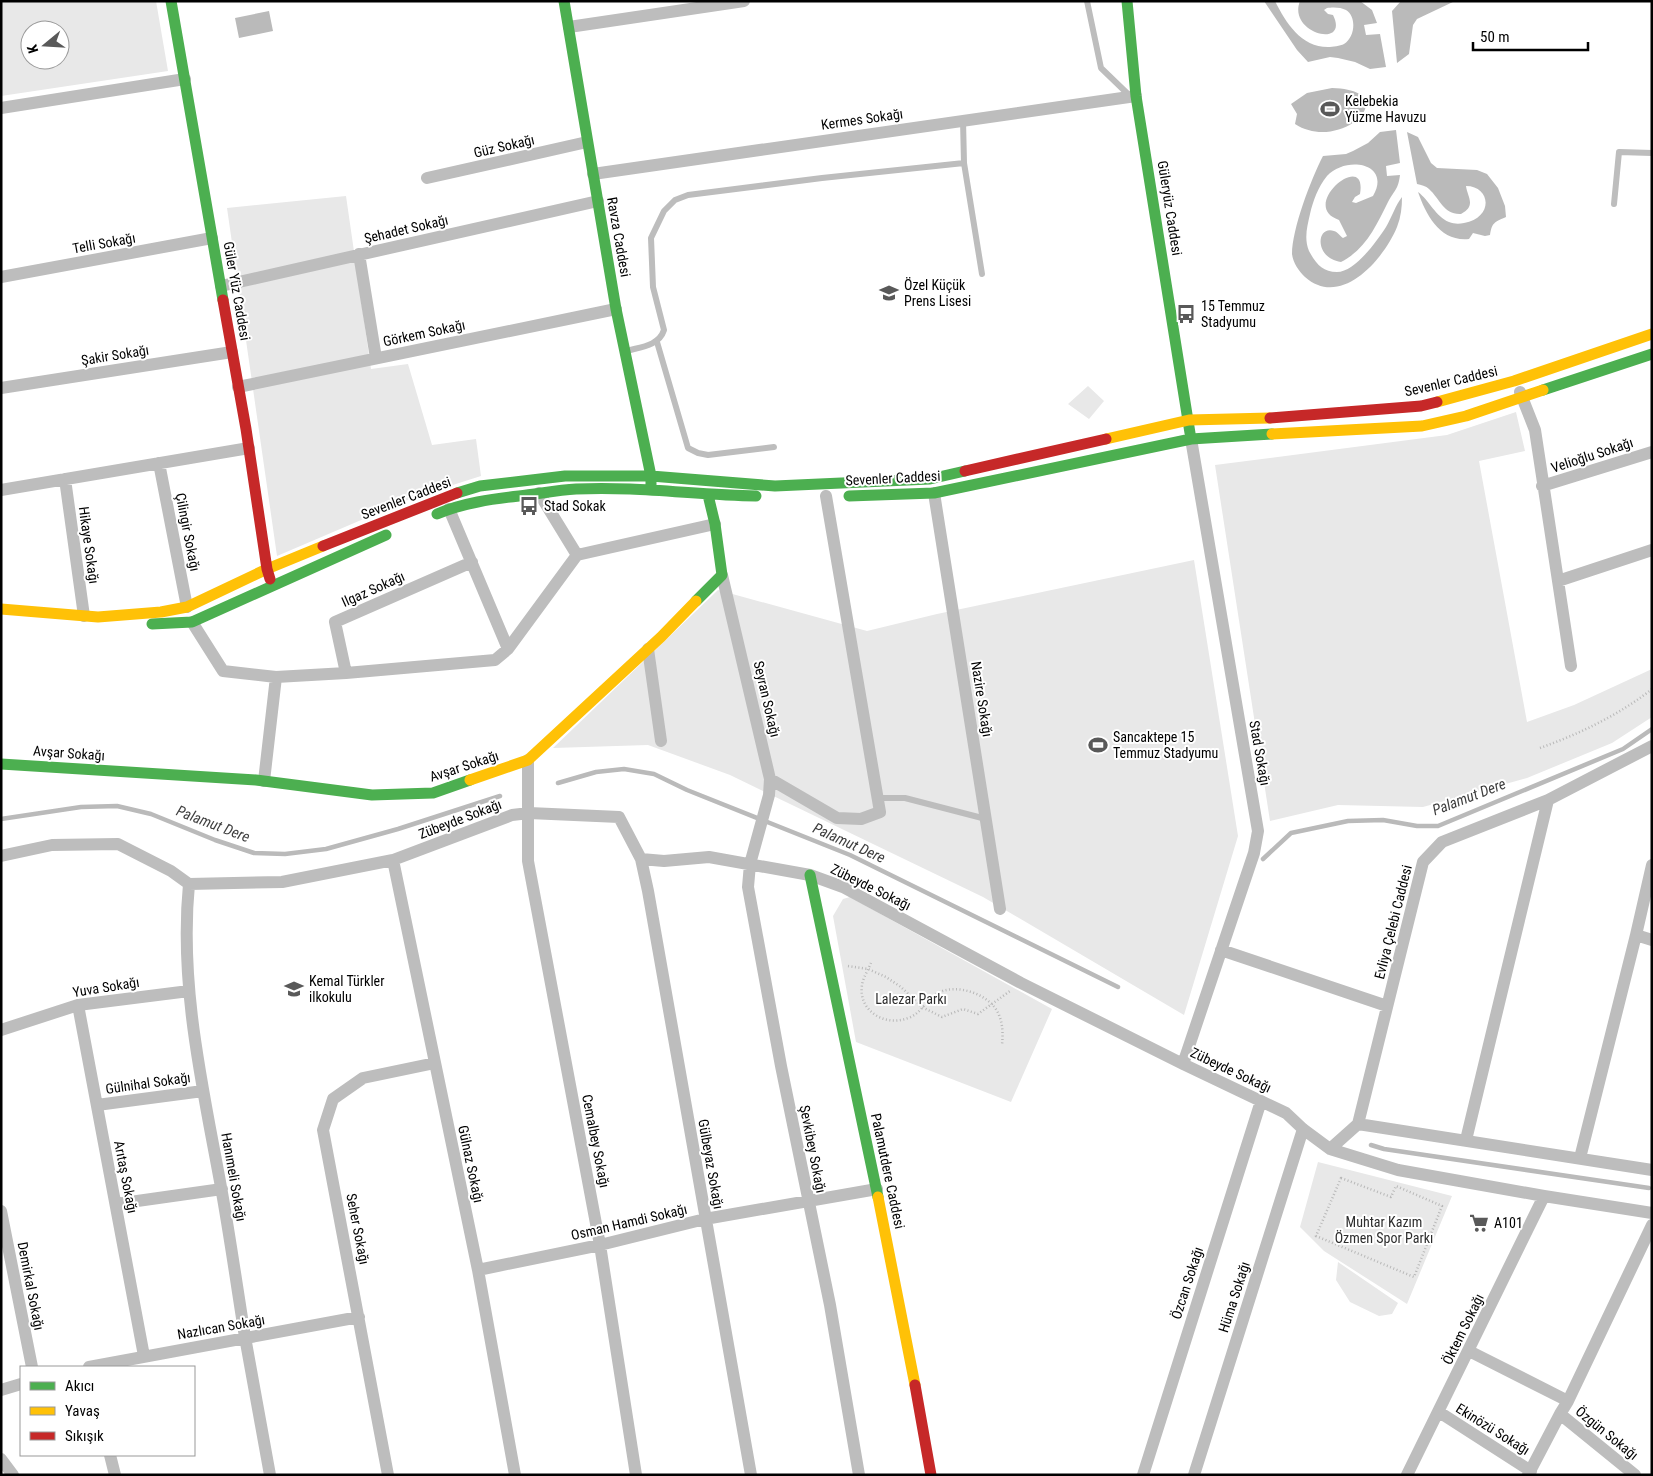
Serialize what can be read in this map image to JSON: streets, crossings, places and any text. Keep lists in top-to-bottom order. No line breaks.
{"streets":{"main road":["Güleryüz Caddesi","Ravza Caddesi","Güler Yüz Caddesi","Sevenler Caddesi","Avşar Sokağı","Palamutdere Caddesi"],"street":["Kermes Sokağı","Güz Sokağı","Şehadet Sokağı","Telli Sokağı","Görkem Sokağı","Şakir Sokağı","Velioğlu Sokağı","Çilingir Sokağı","Hikaye Sokağı","Ilgaz Sokağı","Seyran Sokağı","Nazire Sokağı","Stad Sokağı","Zübeyde Sokağı","Evliya Çelebi Caddesi","Yuva Sokağı","Gülnihal Sokağı","Cemalbey Sokağı","Şevkibey Sokağı","Gülnaz Sokağı","Gülbeyaz Sokağı","Arıtaş Sokağı","Hanımeli Sokağı","Osman Hamdi Sokağı","Seher Sokağı","Özcan Sokağı","Demirkal Sokağı","Hüma Sokağı","Nazlıcan Sokağı","Öktem Sokağı","Ekinözü Sokağı","Özgün Sokağı"]},"crossings":[["Kermes Sokağı","Güleryüz Caddesi"],["Kermes Sokağı","Ravza Caddesi"],["Güz Sokağı","Ravza Caddesi"],["Güleryüz Caddesi","Sevenler Caddesi"],["Şehadet Sokağı","Ravza Caddesi"],["Şehadet Sokağı","Güler Yüz Caddesi"],["Ravza Caddesi","Görkem Sokağı"],["Ravza Caddesi","Sevenler Caddesi"],["Telli Sokağı","Güler Yüz Caddesi"],["Güler Yüz Caddesi","Görkem Sokağı"],["Güler Yüz Caddesi","Şakir Sokağı"],["Güler Yüz Caddesi","Sevenler Caddesi"],["Sevenler Caddesi","Çilingir Sokağı"],["Sevenler Caddesi","Hikaye Sokağı"],["Sevenler Caddesi","Nazire Sokağı"],["Sevenler Caddesi","Stad Sokağı"],["Seyran Sokağı","Avşar Sokağı"],["Seyran Sokağı","Şevkibey Sokağı"],["Avşar Sokağı","Cemalbey Sokağı"],["Stad Sokağı","Zübeyde Sokağı"],["Zübeyde Sokağı","Cemalbey Sokağı"],["Zübeyde Sokağı","Şevkibey Sokağı"],["Zübeyde Sokağı","Gülnaz Sokağı"],["Zübeyde Sokağı","Gülbeyaz Sokağı"],["Zübeyde Sokağı","Palamutdere Caddesi"],["Zübeyde Sokağı","Hanımeli Sokağı"],["Zübeyde Sokağı","Özcan Sokağı"],["Zübeyde Sokağı","Hüma Sokağı"],["Zübeyde Sokağı","Öktem Sokağı"],["Yuva Sokağı","Arıtaş Sokağı"],["Yuva Sokağı","Hanımeli Sokağı"],["Gülnihal Sokağı","Arıtaş Sokağı"],["Gülnihal Sokağı","Hanımeli Sokağı"],["Cemalbey Sokağı","Osman Hamdi Sokağı"],["Şevkibey Sokağı","Osman Hamdi Sokağı"],["Gülnaz Sokağı","Osman Hamdi Sokağı"],["Gülnaz Sokağı","Seher Sokağı"],["Gülbeyaz Sokağı","Osman Hamdi Sokağı"],["Palamutdere Caddesi","Osman Hamdi Sokağı"],["Arıtaş Sokağı","Nazlıcan Sokağı"],["Hanımeli Sokağı","Nazlıcan Sokağı"],["Seher Sokağı","Nazlıcan Sokağı"],["Öktem Sokağı","Ekinözü Sokağı"]],"water":["Palamut Dere"],"parks":["Lalezar Parkı","Muhtar Kazım Özmen Spor Parkı"],"places":{"sports":["Kelebekia Yüzme Havuzu","Sancaktepe 15 Temmuz Stadyumu"],"school or university":["Özel Küçük Prens Lisesi","Kemal Türkler ilkokulu"],"bus stop":["15 Temmuz Stadyumu","Stad Sokak"],"supermarket":["A101"]},"legend":["Akıcı","Yavaş","Sıkışık"],"scale_bar":"50 m","north":"left"}
